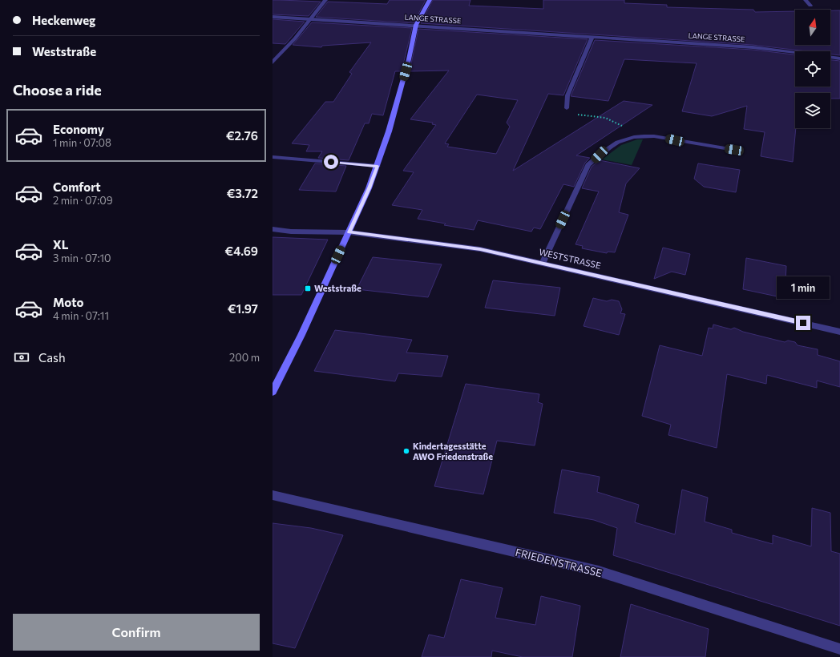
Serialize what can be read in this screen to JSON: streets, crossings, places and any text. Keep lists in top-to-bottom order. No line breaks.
{"streets":{"street":["LANGE STRASSE","WESTSTRASSE","FRIEDENSTRASSE"]},"places":{"transit":["Weststraße"],"other":["Kindertagesstätte AWO Friedenstraße"]},"north":"top","page":{"banner":["Heckenweg","Weststraße"],"heading":"Choose a ride","list":[{"name":"Economy","note":"1 min · 07:08","value":"€2.76"},{"name":"Comfort","note":"2 min · 07:09","value":"€3.72"},{"name":"XL","note":"3 min · 07:10","value":"€4.69"},{"name":"Moto","note":"4 min · 07:11","value":"€1.97"}],"bubble":"1 min","pay":["Cash","200 m"],"buttons":"Confirm"}}
